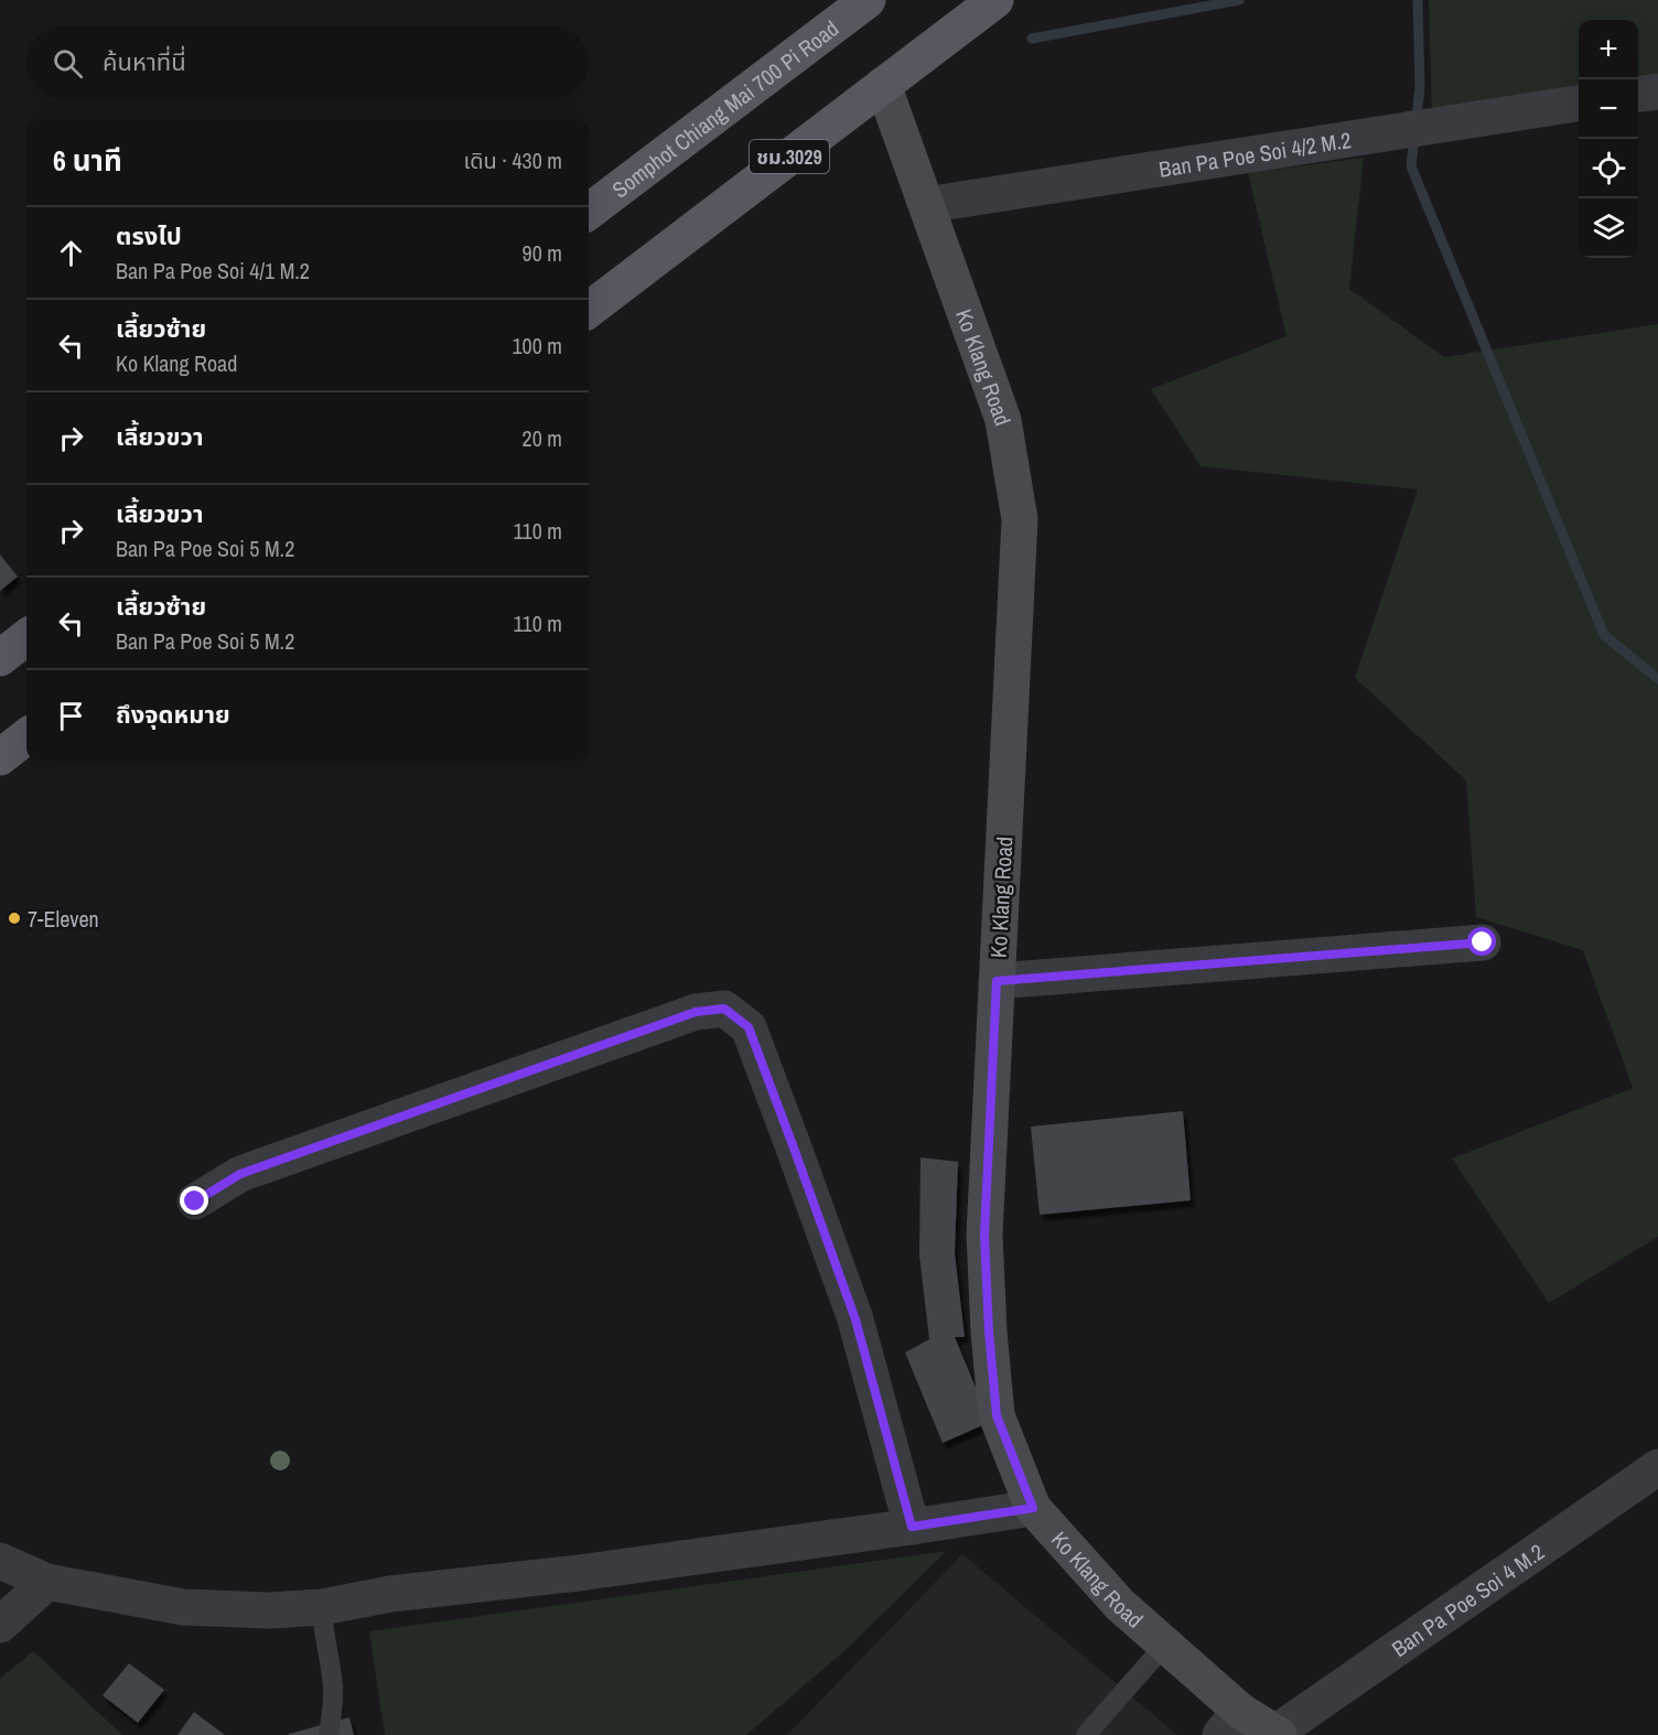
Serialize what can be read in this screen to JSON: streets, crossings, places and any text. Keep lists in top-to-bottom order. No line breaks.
{"streets":{"main road":["Somphot Chiang Mai 700 Pi Road","ชม.3029"],"street":["Ban Pa Poe Soi 4/2 M.2","Ko Klang Road","Ban Pa Poe Soi 4 M.2"]},"crossings":[["Ban Pa Poe Soi 4/2 M.2","Ko Klang Road"],["ชม.3029","Ko Klang Road"],["Ko Klang Road","Ban Pa Poe Soi 4 M.2"]],"places":["7-Eleven"],"page":{"map_buttons":["+","−"],"search":"ค้นหาที่นี่","heading":["6 นาที","เดิน · 430 m"],"list":[["ตรงไป","Ban Pa Poe Soi 4/1 M.2","90 m"],["เลี้ยวซ้าย","Ko Klang Road","100 m"],["เลี้ยวขวา","20 m"],["เลี้ยวขวา","Ban Pa Poe Soi 5 M.2","110 m"],["เลี้ยวซ้าย","Ban Pa Poe Soi 5 M.2","110 m"],"ถึงจุดหมาย"]}}
